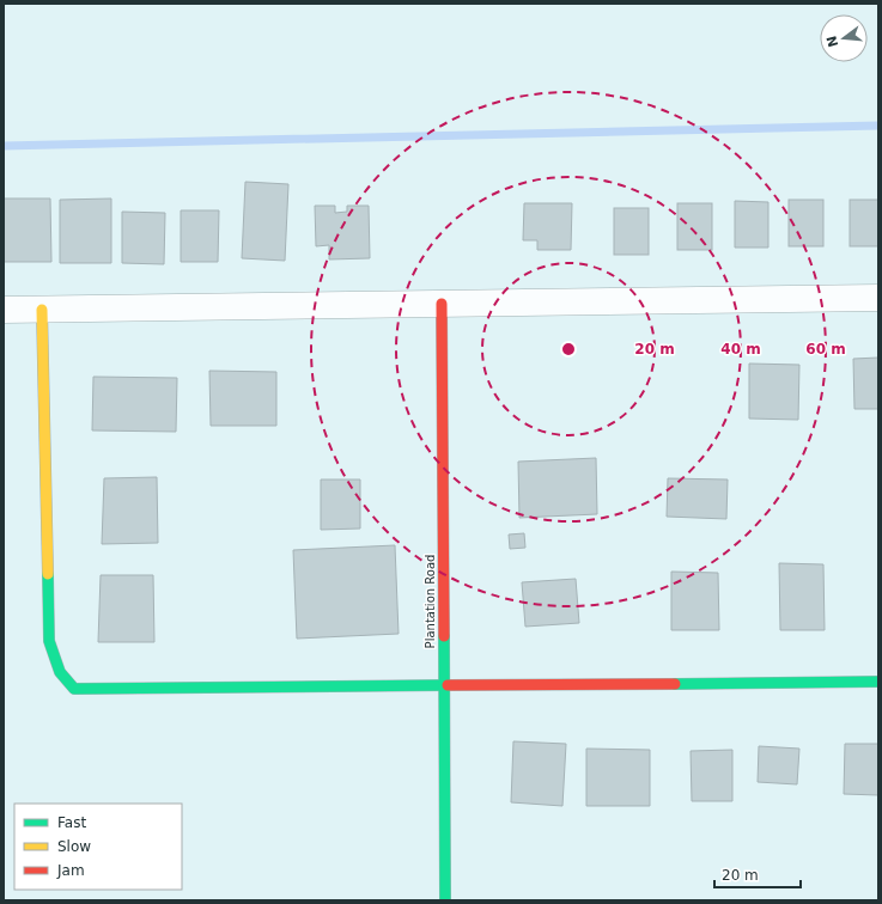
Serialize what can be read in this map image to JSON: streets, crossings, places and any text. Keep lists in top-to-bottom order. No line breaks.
{"streets":{"street":["Plantation Road"]},"legend":["Fast","Slow","Jam"],"scale_bar":"20 m","north":"left","rings":["20 m","40 m","60 m"]}
